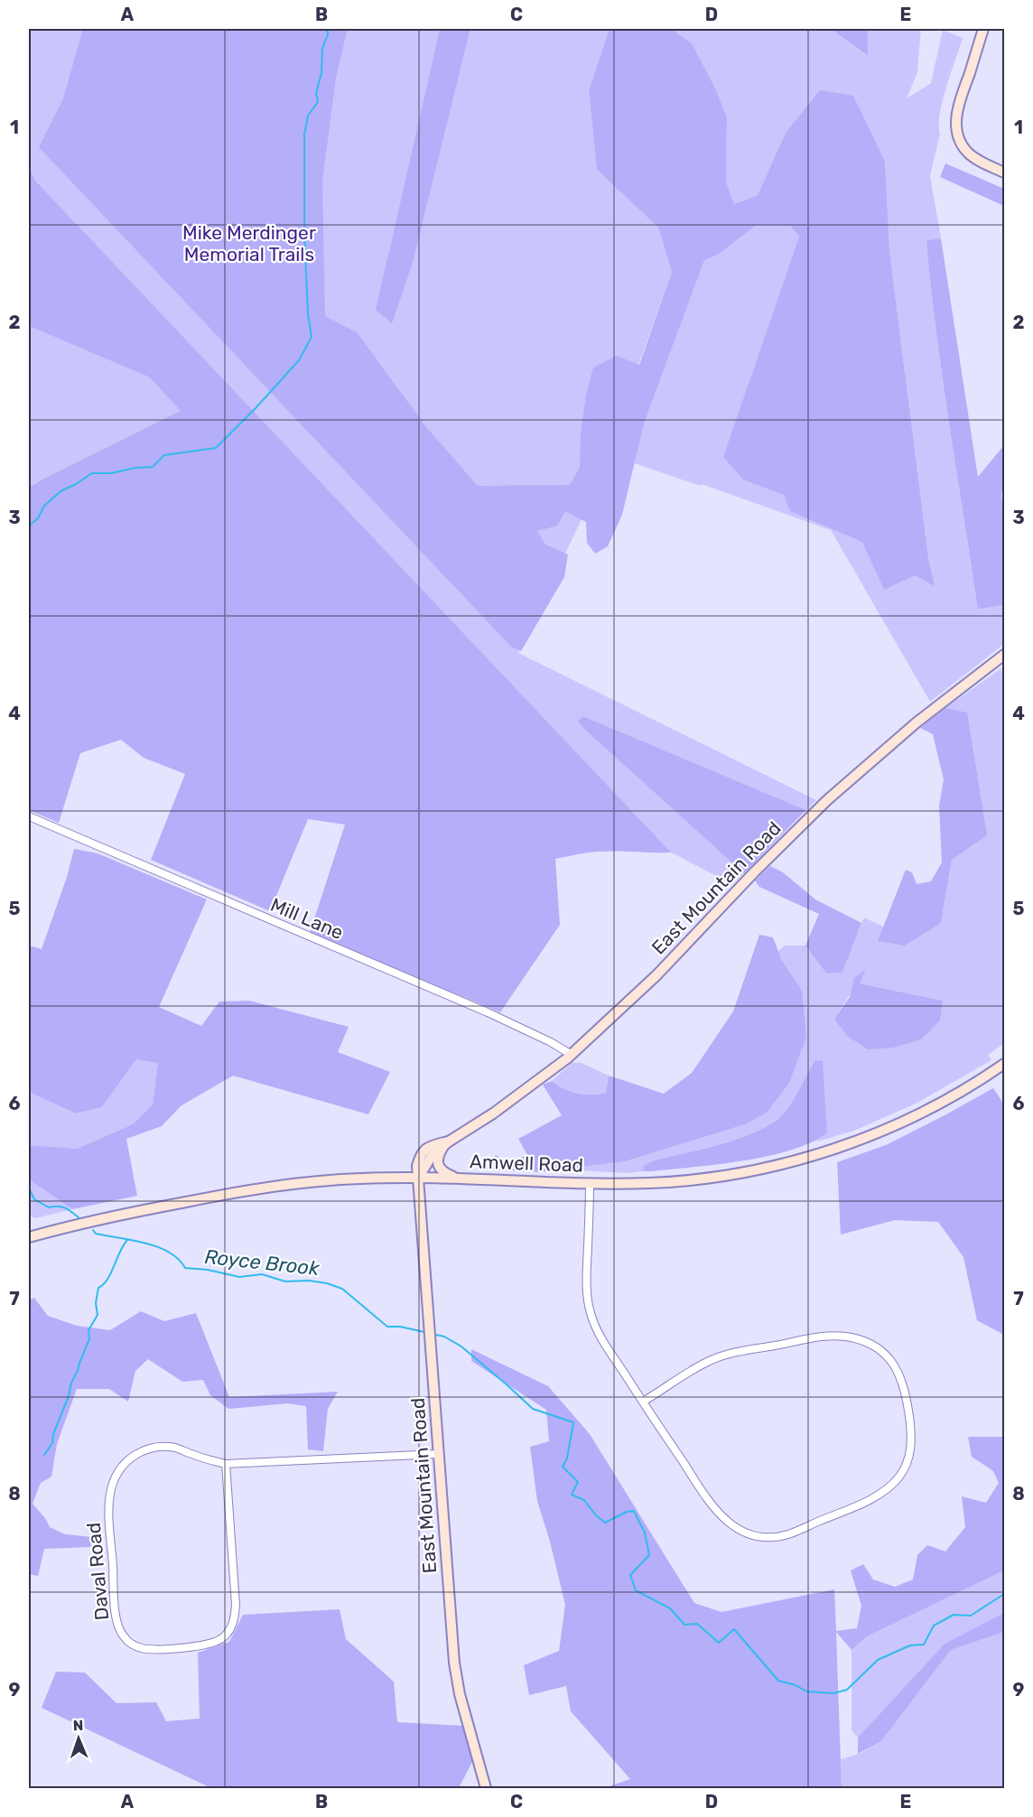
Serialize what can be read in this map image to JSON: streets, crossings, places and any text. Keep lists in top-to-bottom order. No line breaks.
{"streets":{"street":["East Mountain Road","Mill Lane","Amwell Road","Daval Road"]},"crossings":[["East Mountain Road","Mill Lane"],["East Mountain Road","Amwell Road"],["East Mountain Road","Daval Road"]],"water":["Royce Brook"],"parks":["Mike Merdinger Memorial Trails"],"north":"top","grid":{"columns":["A","B","C","D","E"],"rows":["1","2","3","4","5","6","7","8","9"]}}
